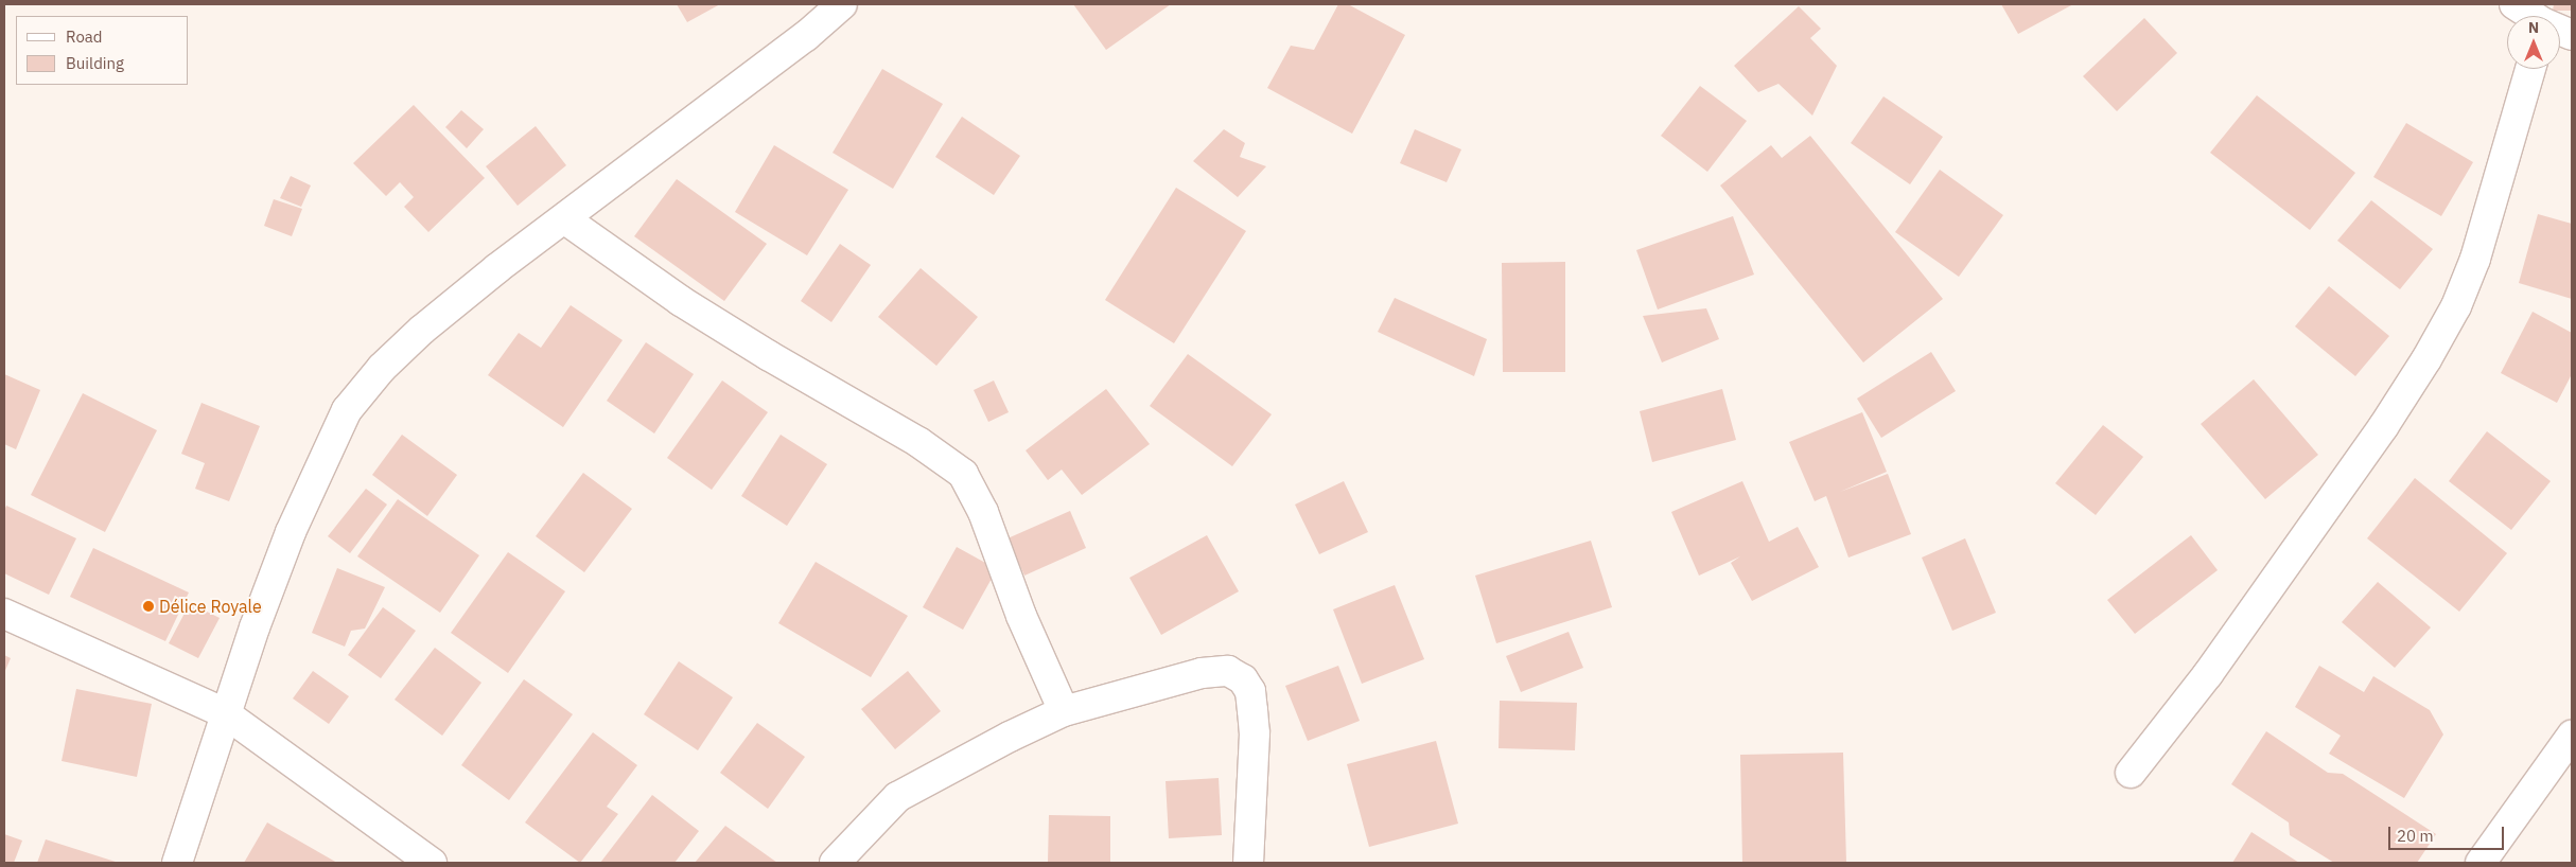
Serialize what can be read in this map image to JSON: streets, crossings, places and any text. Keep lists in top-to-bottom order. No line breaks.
{"places":["Délice Royale"],"legend":["Road","Building"],"scale_bar":"20 m","north":"top"}
